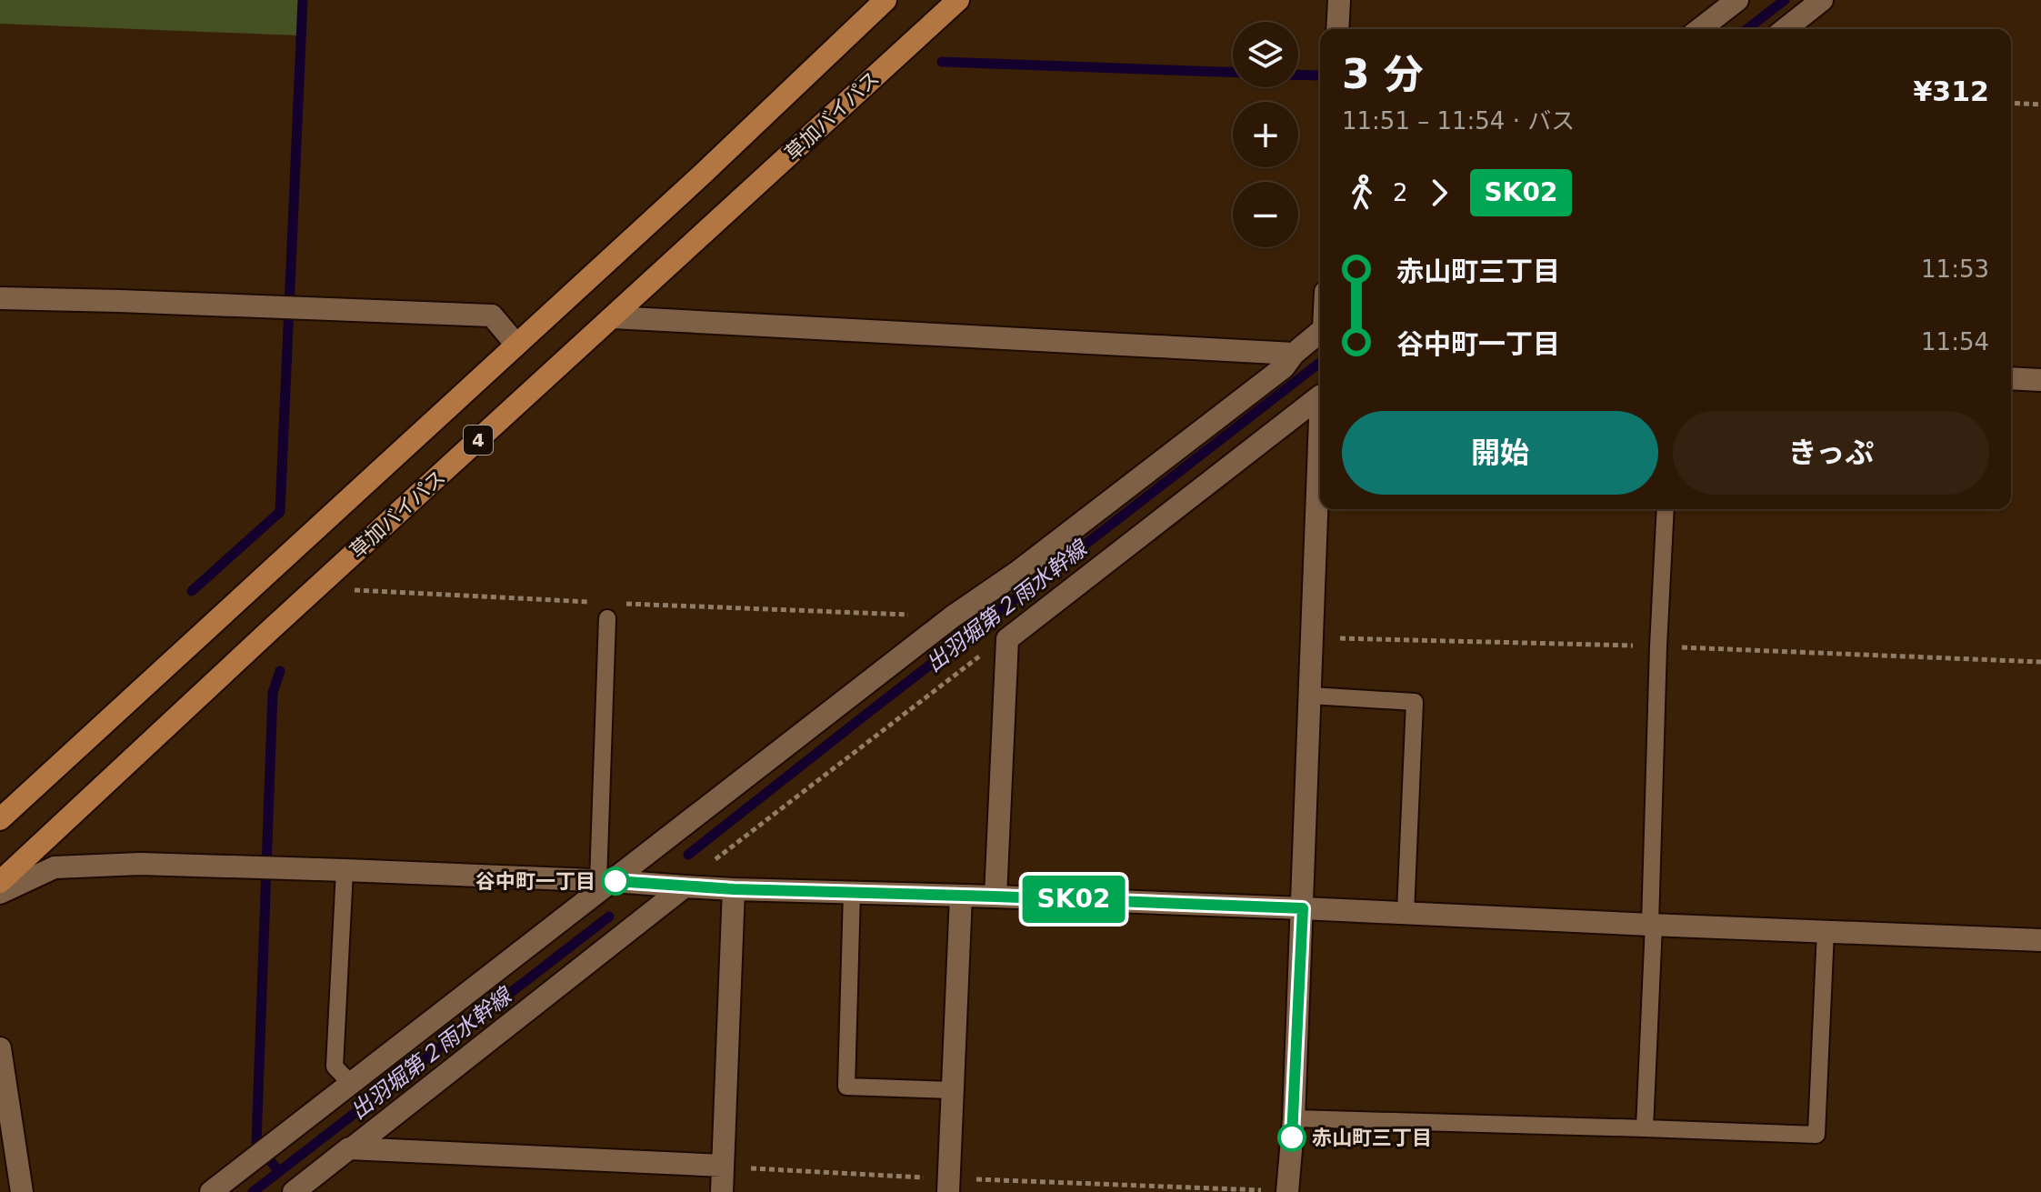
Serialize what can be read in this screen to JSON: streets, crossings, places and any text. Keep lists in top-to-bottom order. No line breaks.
{"streets":{"highway":["草加バイパス","4"]},"water":["出羽堀第２雨水幹線"],"places":["谷中町一丁目","赤山町三丁目"],"lines":["bus line SK02"],"page":{"on_map":"SK02","map_buttons":["+","−"],"heading":["3 分","11:51 – 11:54 · バス","¥312"],"legs":["2","SK02"],"list":[{"name":"赤山町三丁目","value":"11:53"},{"name":"谷中町一丁目","value":"11:54"}],"buttons":["開始","きっぷ"]}}
